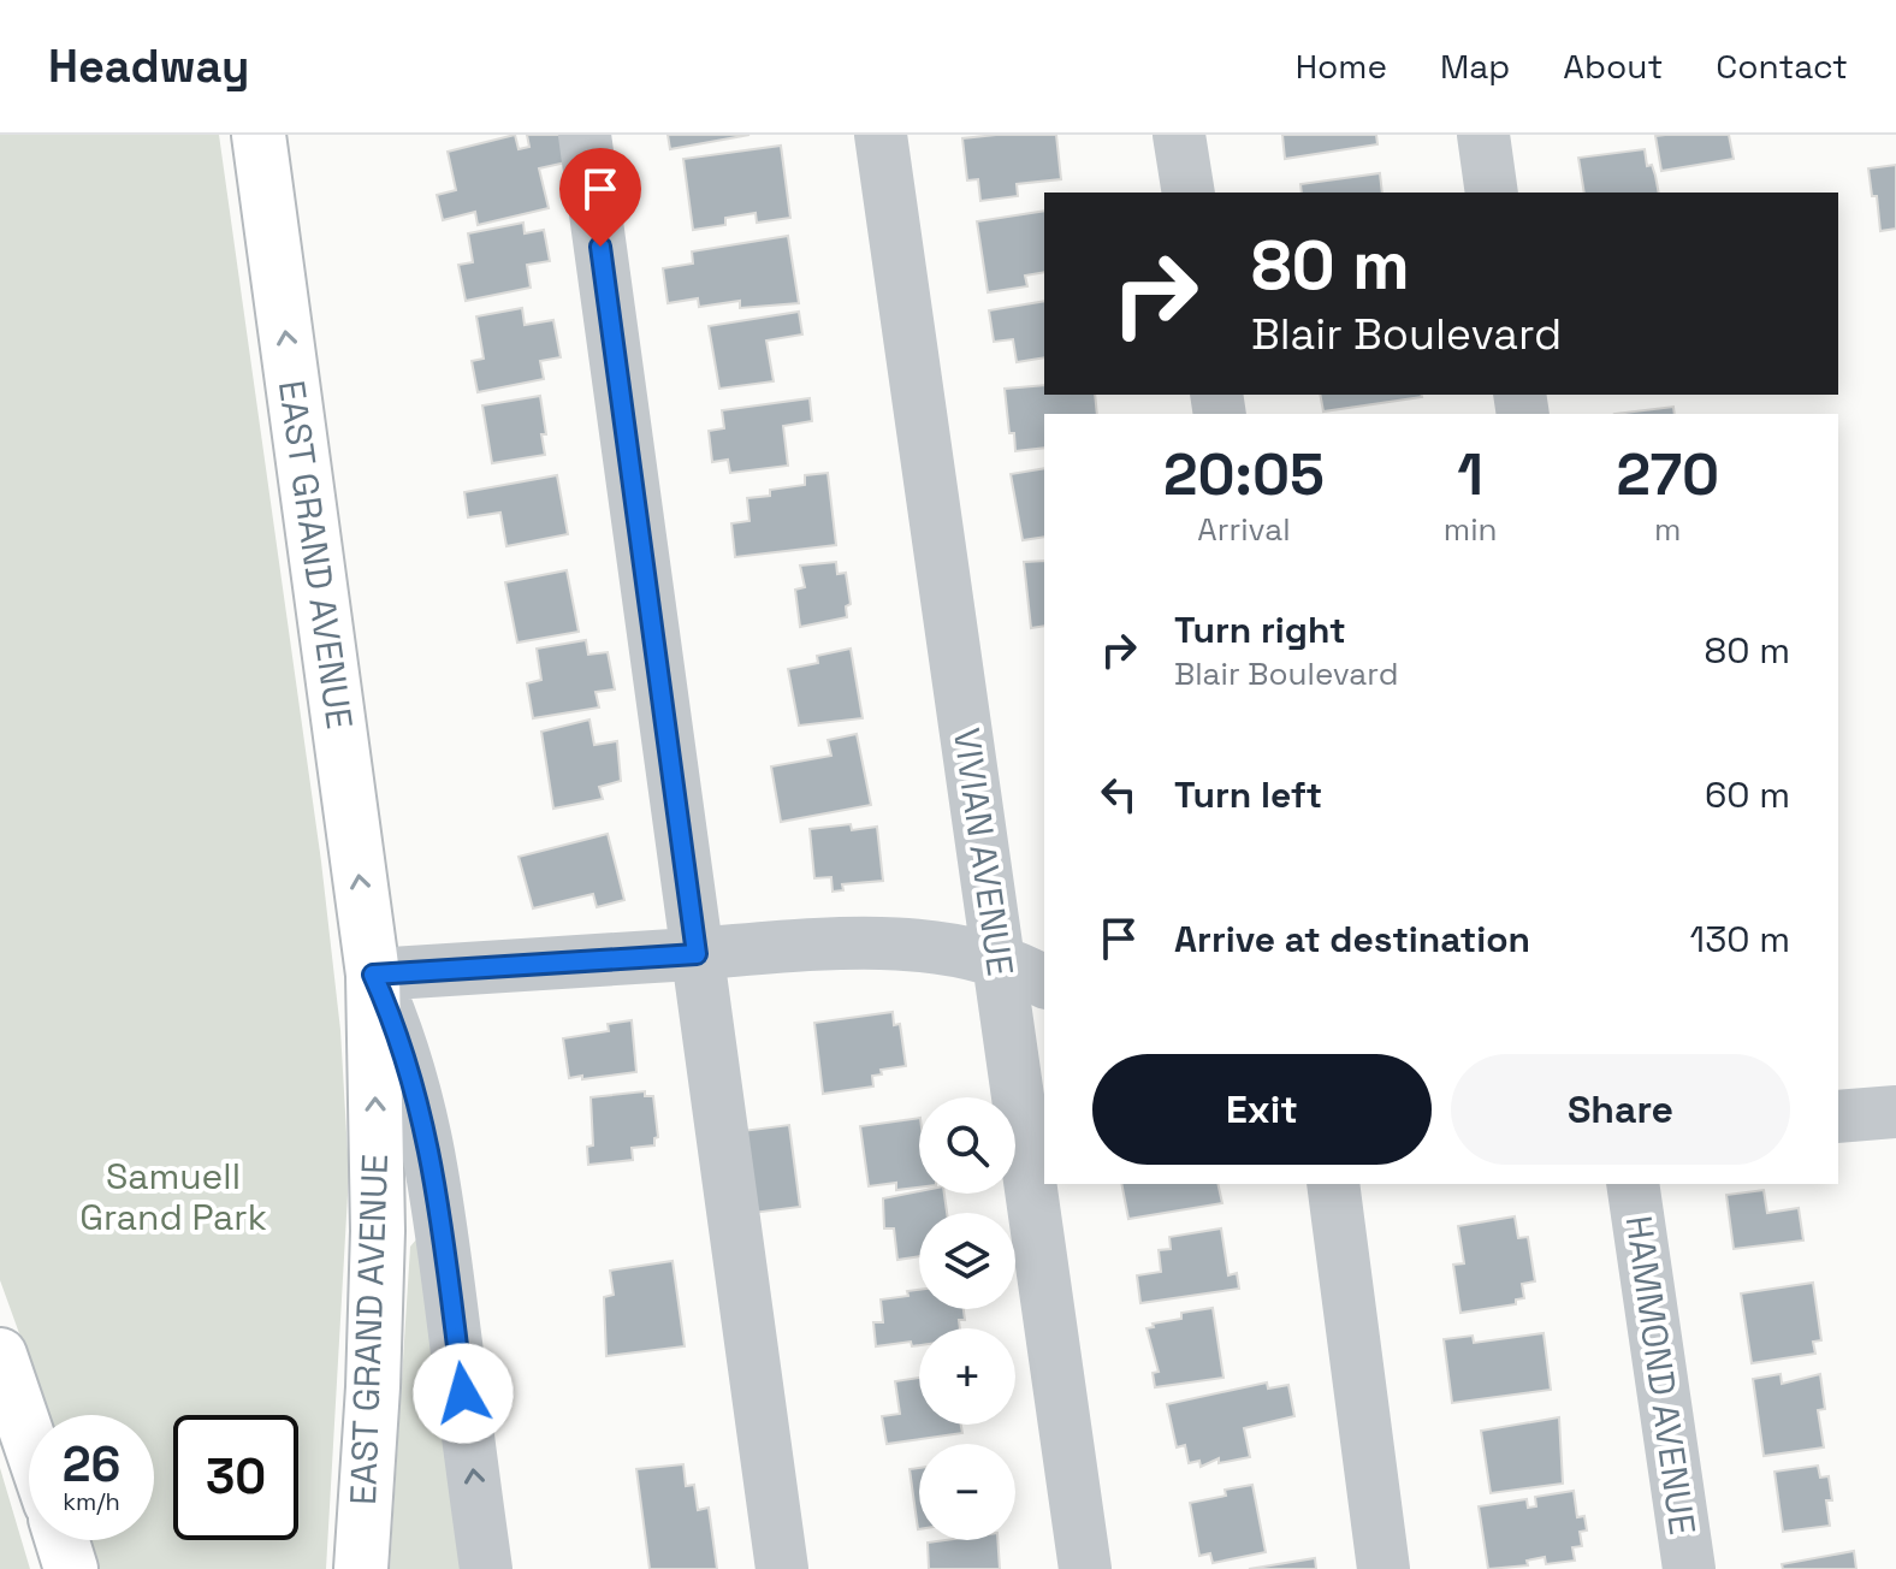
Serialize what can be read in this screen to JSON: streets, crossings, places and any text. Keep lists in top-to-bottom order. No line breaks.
{"streets":{"main road":["EAST GRAND AVENUE"],"street":["VIVIAN AVENUE","HAMMOND AVENUE"]},"one_way":["EAST GRAND AVENUE"],"parks":["Samuell Grand Park"],"page":{"header":"Headway","nav":["Home","Map","About","Contact"],"turn":["80 m","Blair Boulevard"],"eta":["20:05","Arrival","1","min","270","m"],"list":[{"name":"Turn right","note":"Blair Boulevard","value":"80 m"},{"name":"Turn left","value":"60 m"},{"name":"Arrive at destination","value":"130 m"}],"buttons":["Exit","Share"],"map_buttons":["+","−"],"speed":"26 km/h","limit":"30"}}
